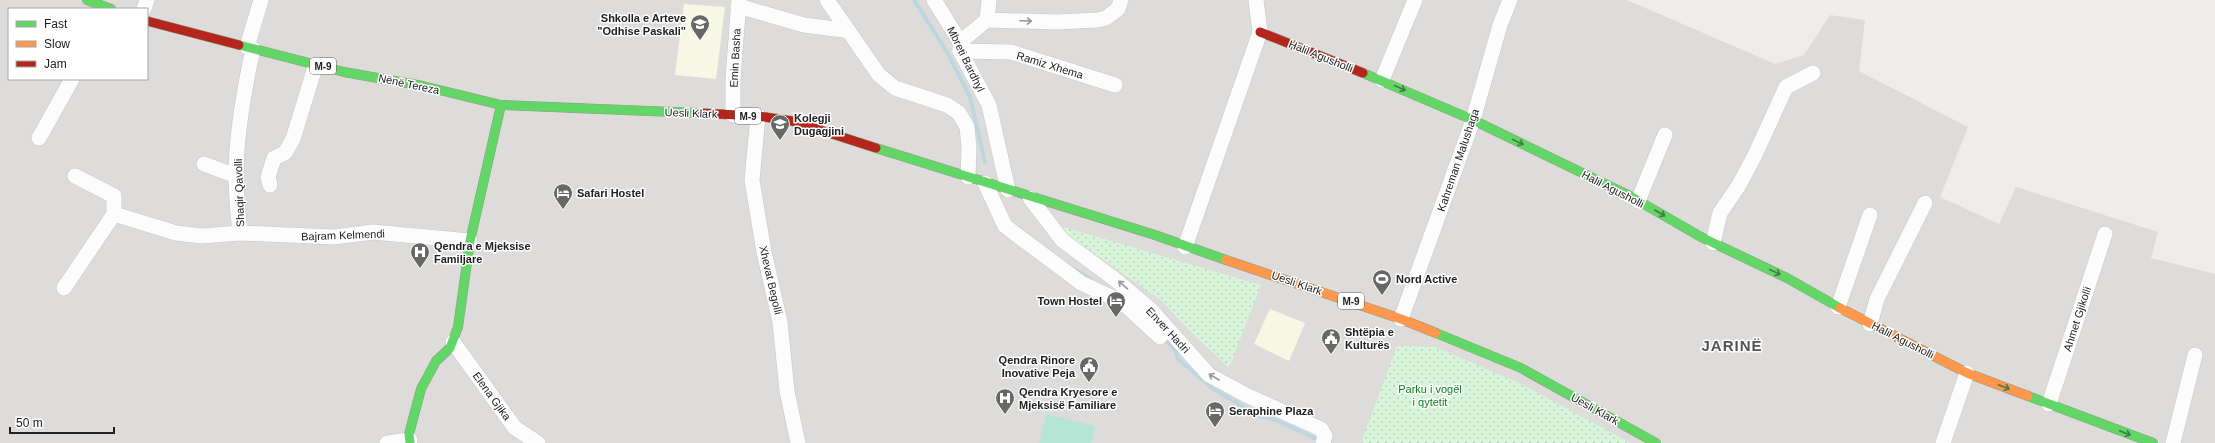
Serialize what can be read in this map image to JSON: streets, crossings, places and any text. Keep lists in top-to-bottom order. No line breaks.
{"streets":{"main road":["Halil Agusholli","M-9","Nënë Tereza","Uesli Klark"],"street":["Emin Basha","Mbreti Bardhyl","Ramiz Xhema","Kahreman Malushaga","Shaqir Qavolli","Bajram Kelmendi","Xhevat Begolli","Ahmet Gjikolli","Enver Hadri","Elena Gjika"]},"crossings":[["Halil Agusholli","Kahreman Malushaga"],["Emin Basha","Uesli Klark"],["Mbreti Bardhyl","Ramiz Xhema"],["Mbreti Bardhyl","Uesli Klark"],["Nënë Tereza","Uesli Klark"],["Nënë Tereza","Shaqir Qavolli"],["Uesli Klark","Kahreman Malushaga"],["Uesli Klark","Xhevat Begolli"],["Uesli Klark","Enver Hadri"],["Shaqir Qavolli","Bajram Kelmendi"]],"one_way":["Halil Agusholli"],"districts":["JARINË"],"parks":["Parku i vogël i qytetit"],"places":{"school or university":["Shkolla e Arteve \"Odhise Paskali\"","Kolegji Dugagjini"],"hotel":["Safari Hostel","Town Hostel","Seraphine Plaza"],"hospital":["Qendra e Mjeksise Familjare","Qendra Kryesore e Mjeksisë Familiare"],"sports":["Nord Active"],"public building":["Shtëpia e Kulturës","Qendra Rinore Inovative Peja"]},"legend":["Fast","Slow","Jam"],"scale_bar":"50 m"}
